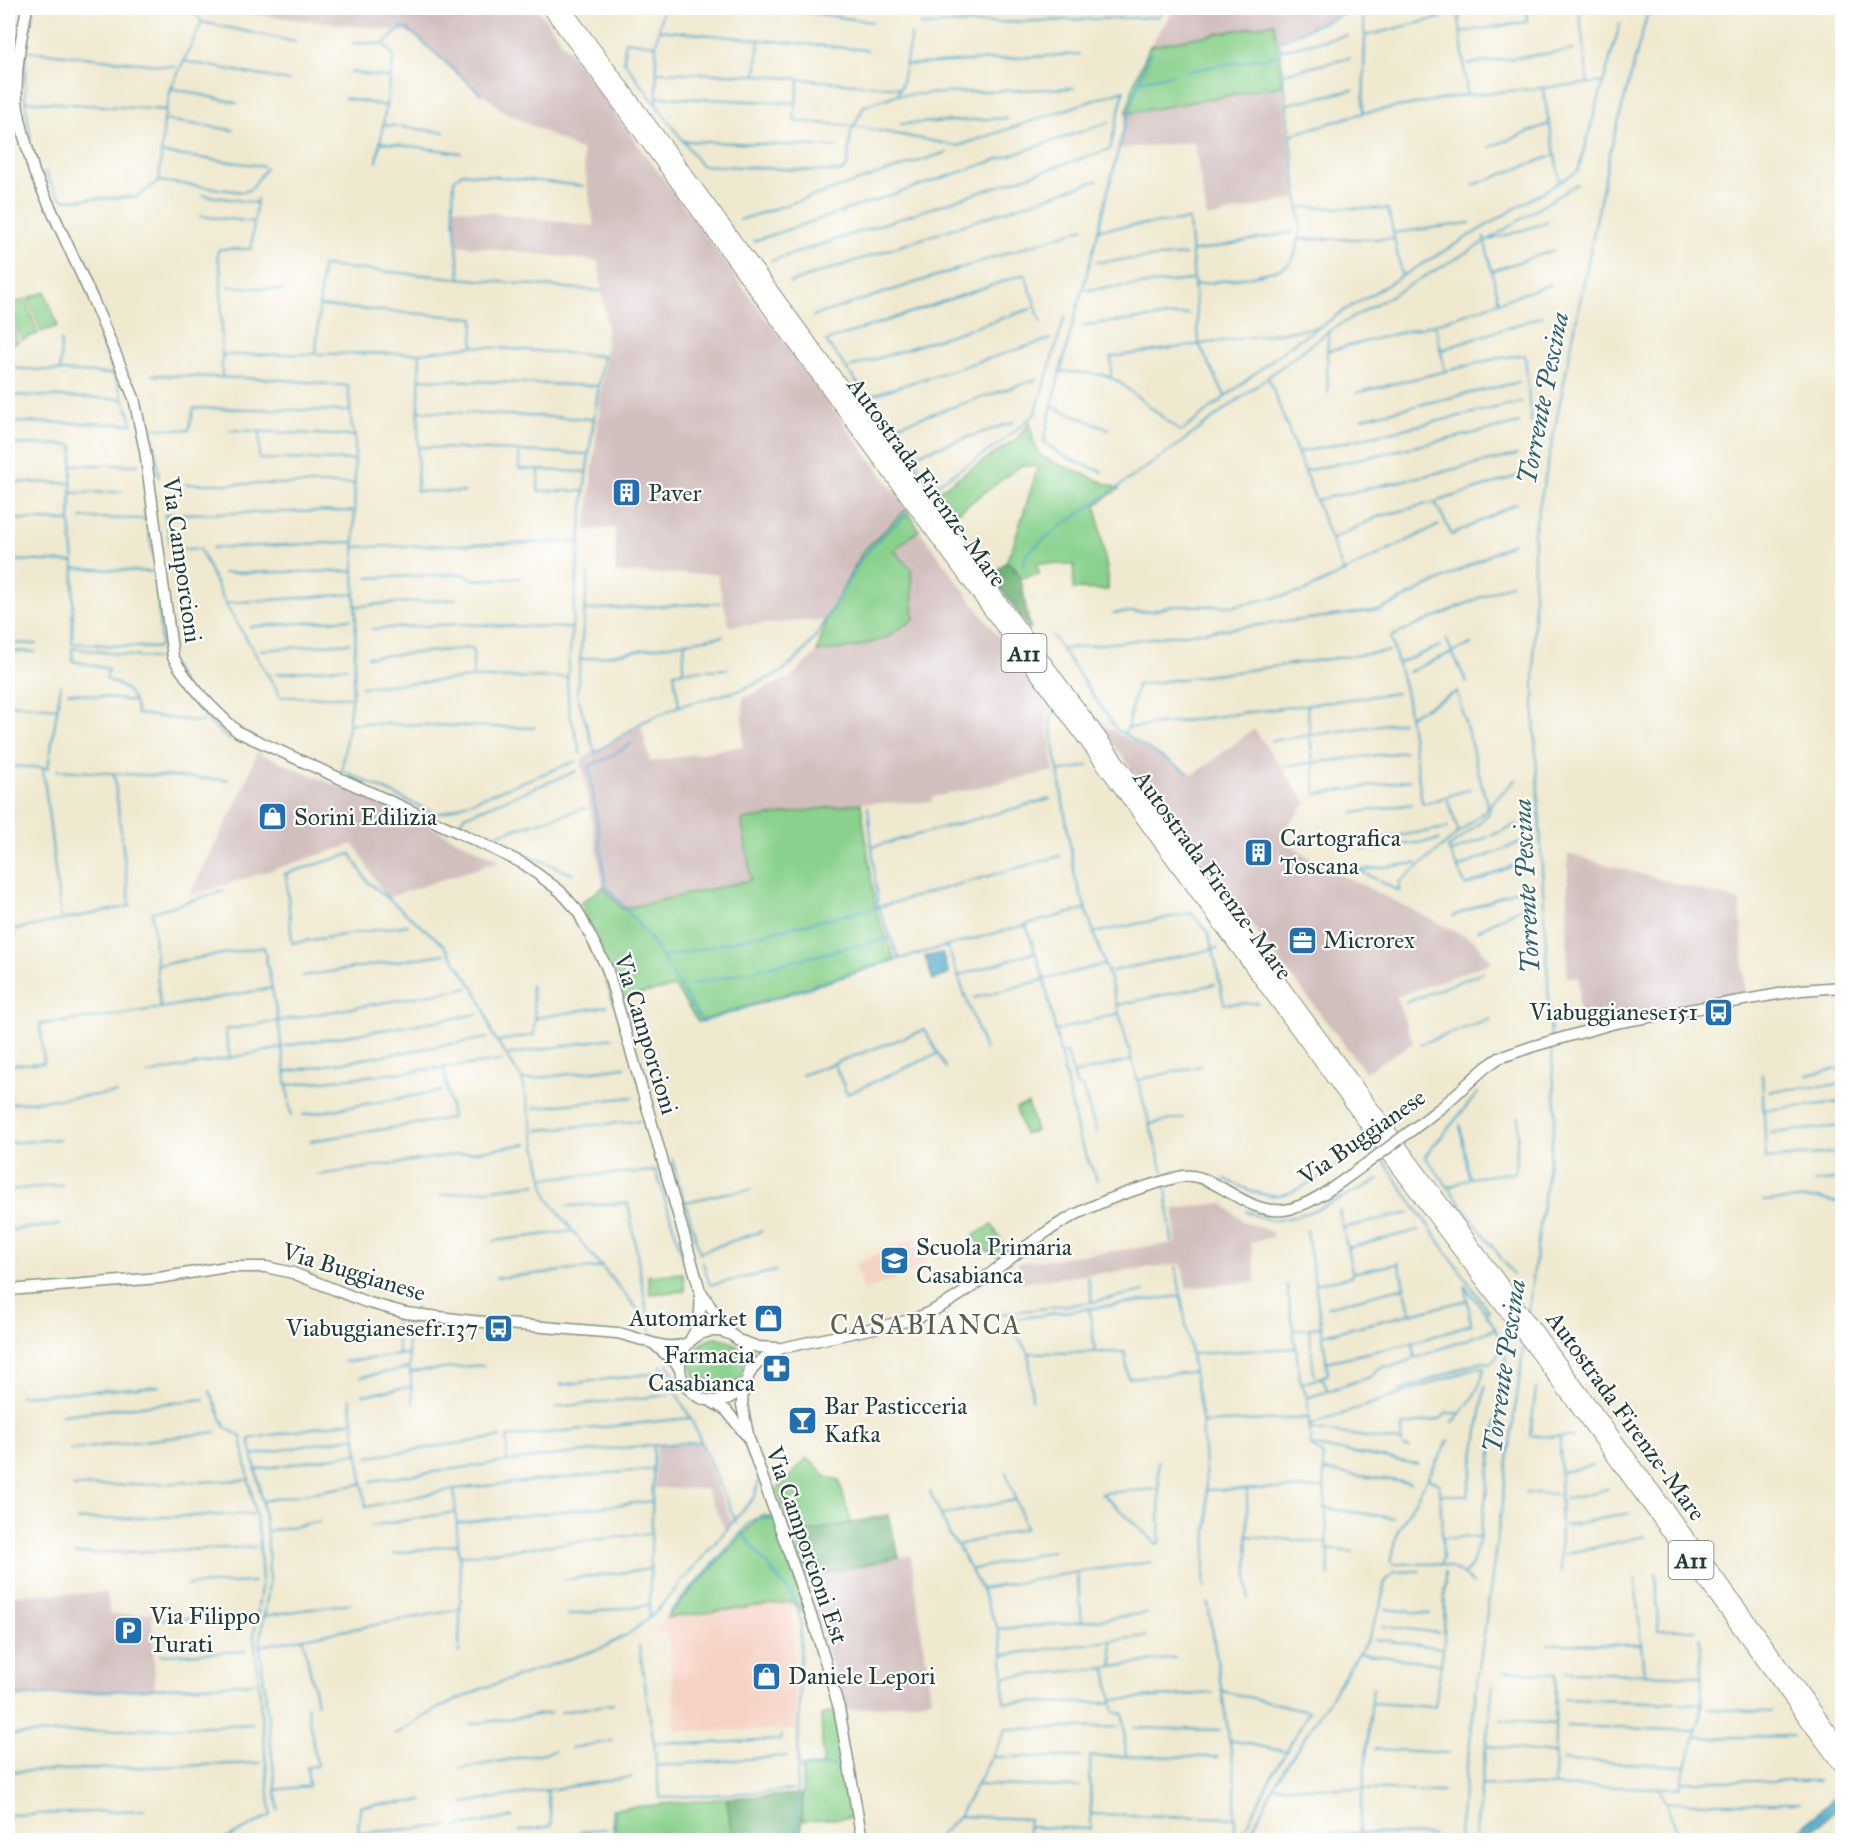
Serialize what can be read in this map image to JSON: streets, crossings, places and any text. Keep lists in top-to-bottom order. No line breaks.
{"streets":{"highway":["Autostrada Firenze-Mare","A11"],"main road":["Via Camporcioni","Via Buggianese","Via Camporcioni Est"]},"districts":["CASABIANCA"],"water":["Torrente Pescina"],"places":{"building":["Paver","Cartografica Toscana"],"shop":["Sorini Edilizia","Automarket","Daniele Lepori"],"office":["Microrex"],"bus stop":["Viabuggianese151","Viabuggianesefr.137"],"school or university":["Scuola Primaria Casabianca"],"pharmacy":["Farmacia Casabianca"],"bar":["Bar Pasticceria Kafka"],"parking":["Via Filippo Turati"]}}
